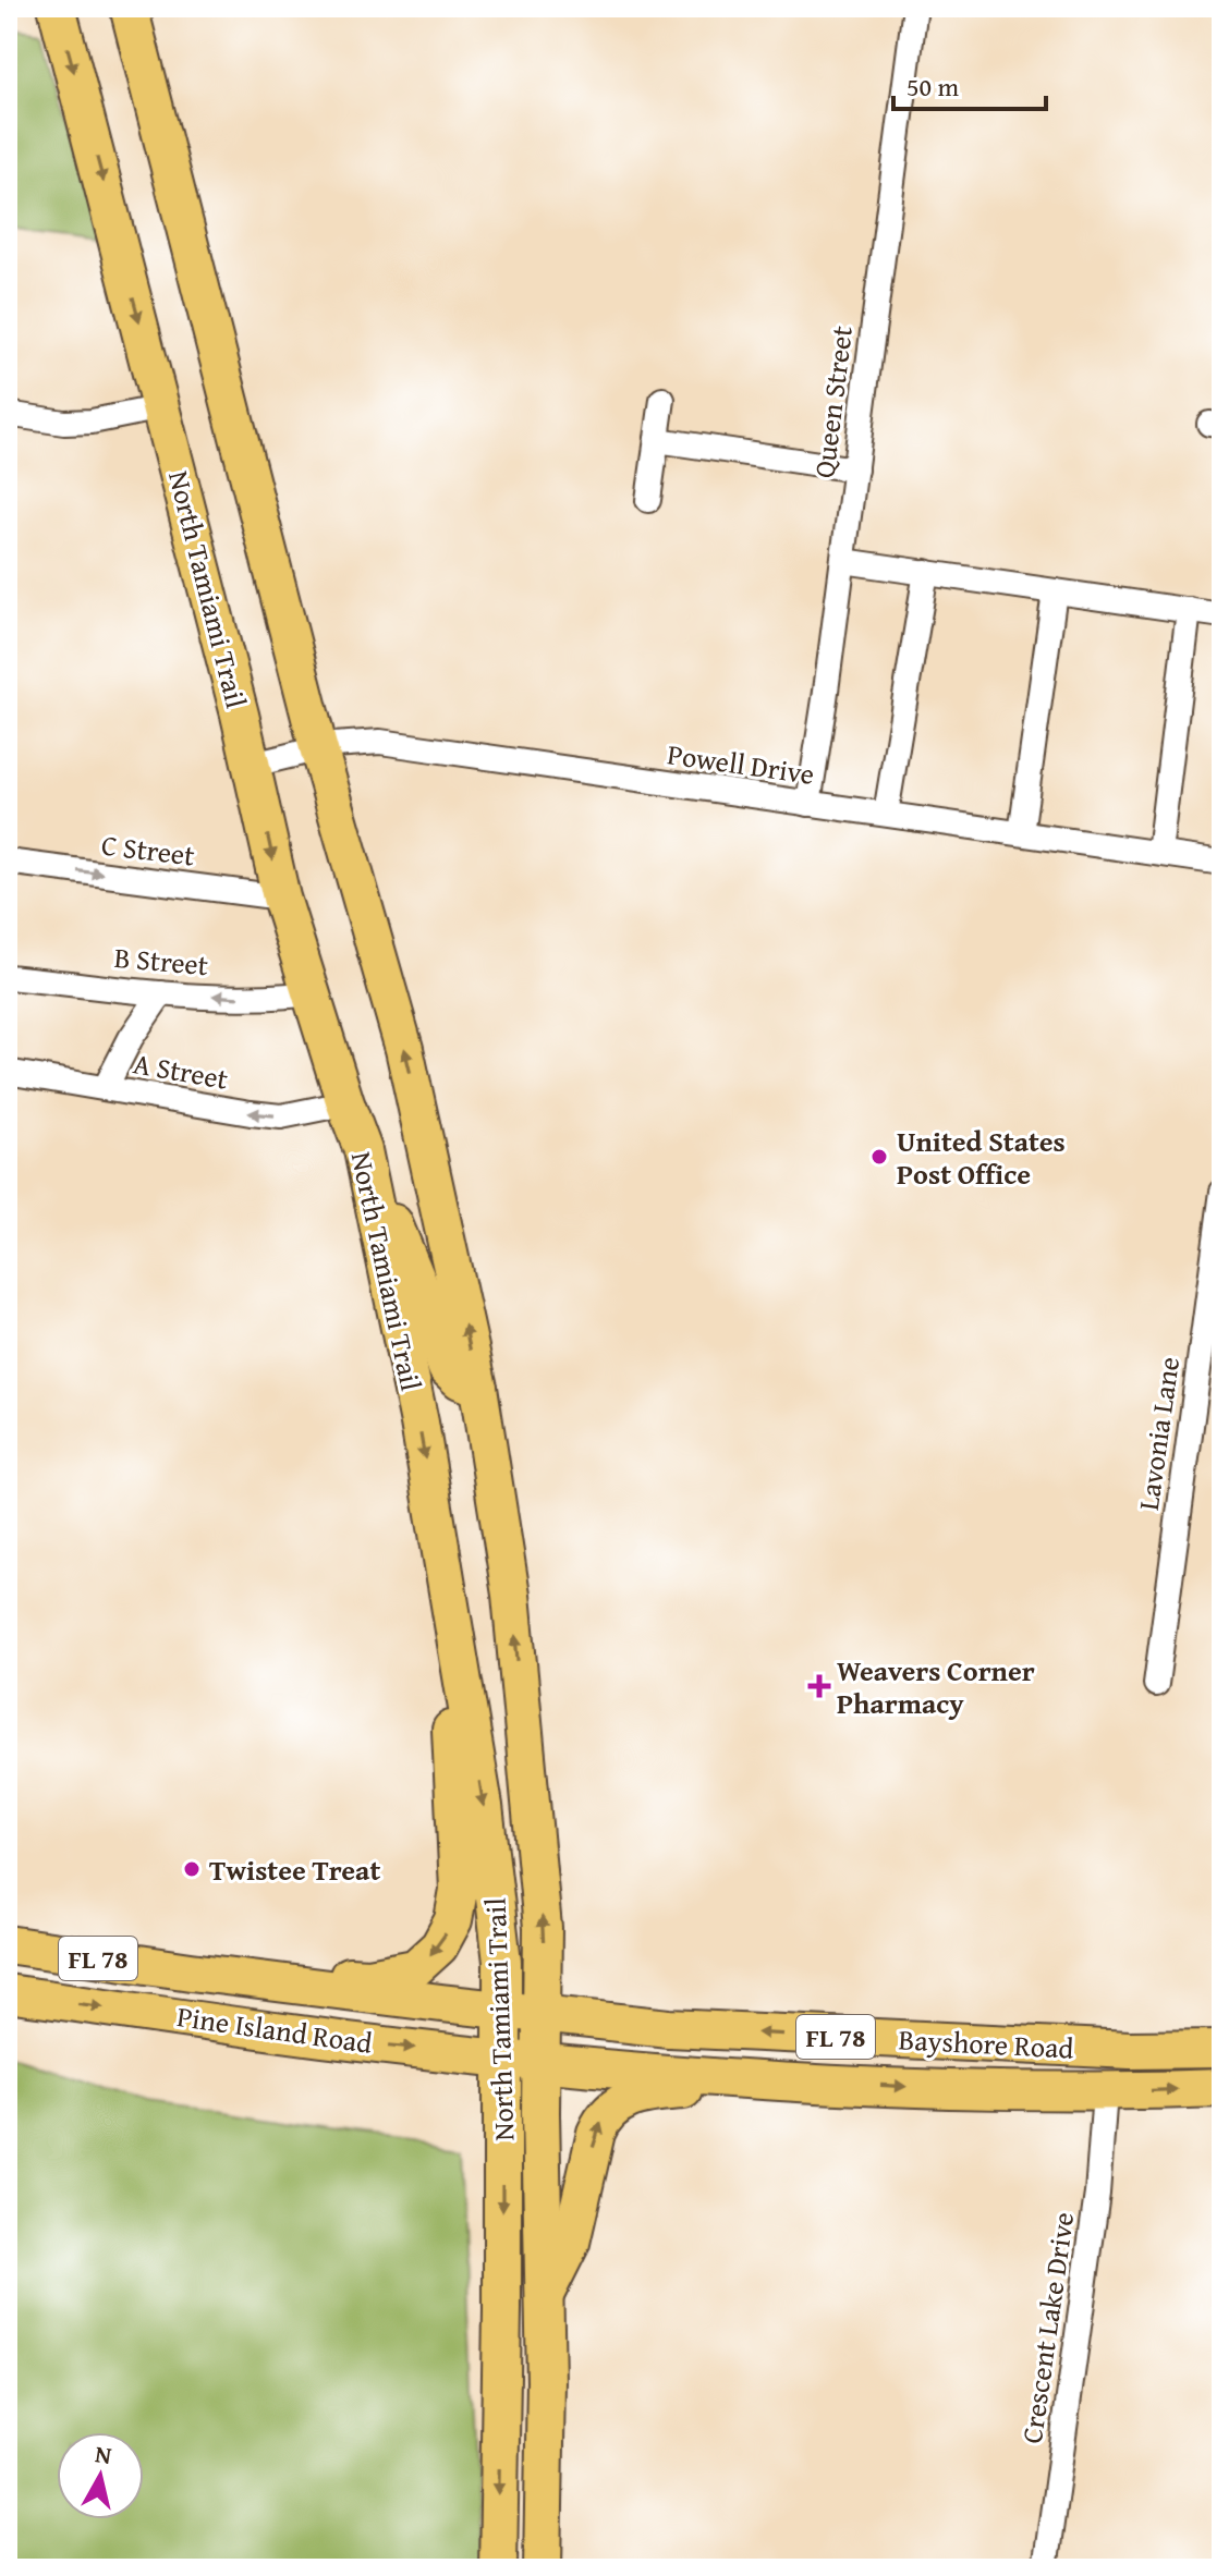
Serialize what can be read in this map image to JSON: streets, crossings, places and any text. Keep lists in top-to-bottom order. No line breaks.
{"streets":{"main road":["North Tamiami Trail","FL 78","Pine Island Road","Bayshore Road"],"street":["Queen Street","Powell Drive","C Street","B Street","A Street","Lavonia Lane","Crescent Lake Drive"]},"crossings":[["Queen Street","Powell Drive"],["North Tamiami Trail","Powell Drive"],["North Tamiami Trail","C Street"],["North Tamiami Trail","B Street"],["North Tamiami Trail","A Street"],["North Tamiami Trail","Pine Island Road"],["North Tamiami Trail","Bayshore Road"],["Pine Island Road","Bayshore Road"],["Bayshore Road","Crescent Lake Drive"]],"one_way":["C Street","B Street","A Street"],"places":{"other":["United States Post Office","Twistee Treat"],"health":["Weavers Corner Pharmacy"]},"scale_bar":"50 m","north":"top"}
